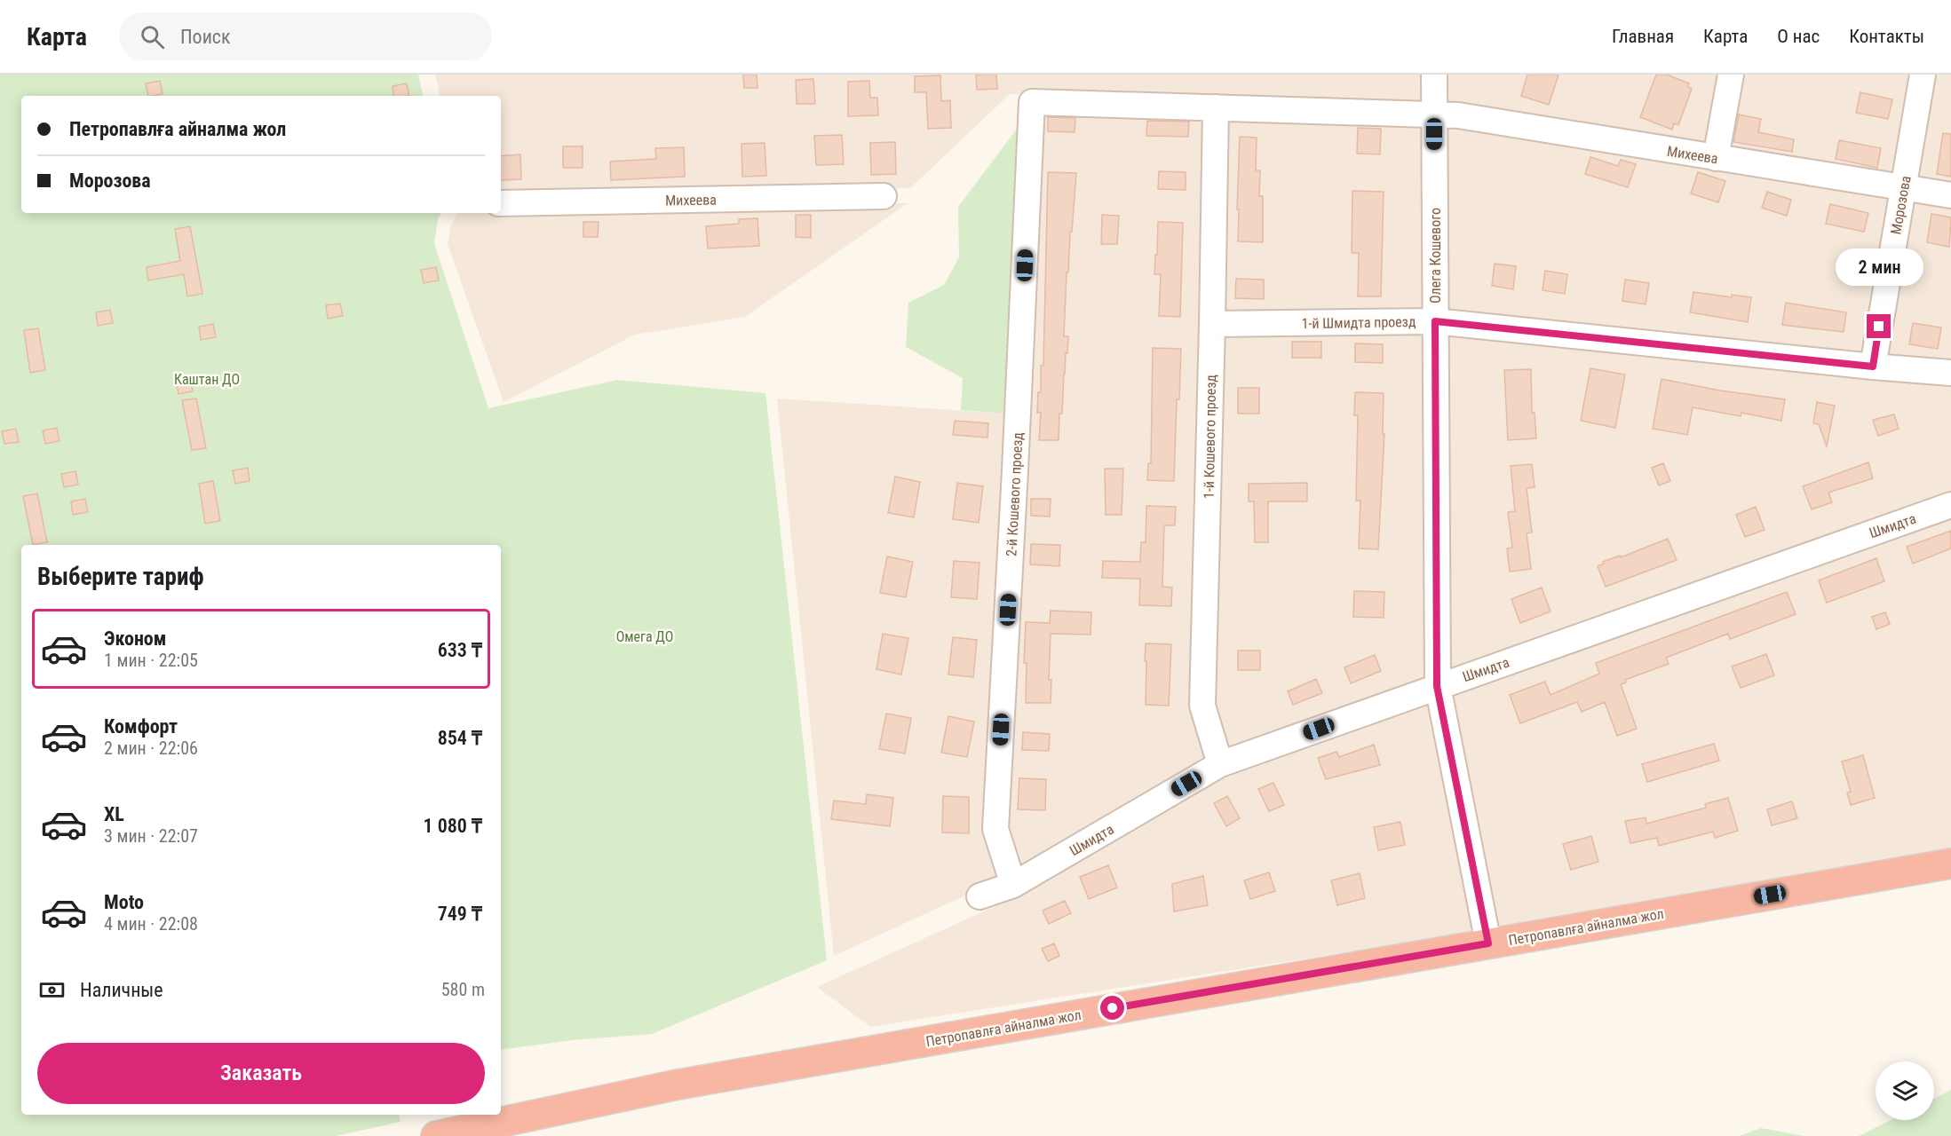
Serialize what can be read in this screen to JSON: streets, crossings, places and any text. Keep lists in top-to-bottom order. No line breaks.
{"streets":{"highway":["Петропавлға айналма жол"],"street":["Михеева","Морозова","Олега Кошевого","1-й Шмидта проезд","1-й Кошевого проезд","2-й Кошевого проезд","Шмидта"]},"crossings":[["Михеева","Морозова"],["Михеева","Олега Кошевого"],["Морозова","1-й Шмидта проезд"],["Олега Кошевого","1-й Шмидта проезд"],["Олега Кошевого","Шмидта"],["Олега Кошевого","Петропавлға айналма жол"],["1-й Шмидта проезд","1-й Кошевого проезд"],["1-й Кошевого проезд","2-й Кошевого проезд"],["1-й Кошевого проезд","Шмидта"],["2-й Кошевого проезд","Шмидта"]],"parks":["Каштан ДО","Омега ДО"],"page":{"header":"Карта","search":"Поиск","nav":["Главная","Карта","О нас","Контакты"],"banner":["Петропавлға айналма жол","Морозова"],"bubble":"2 мин","heading":"Выберите тариф","list":[{"name":"Эконом","note":"1 мин · 22:05","value":"633 ₸"},{"name":"Комфорт","note":"2 мин · 22:06","value":"854 ₸"},{"name":"XL","note":"3 мин · 22:07","value":"1 080 ₸"},{"name":"Moto","note":"4 мин · 22:08","value":"749 ₸"}],"pay":["Наличные","580 m"],"buttons":"Заказать"}}
